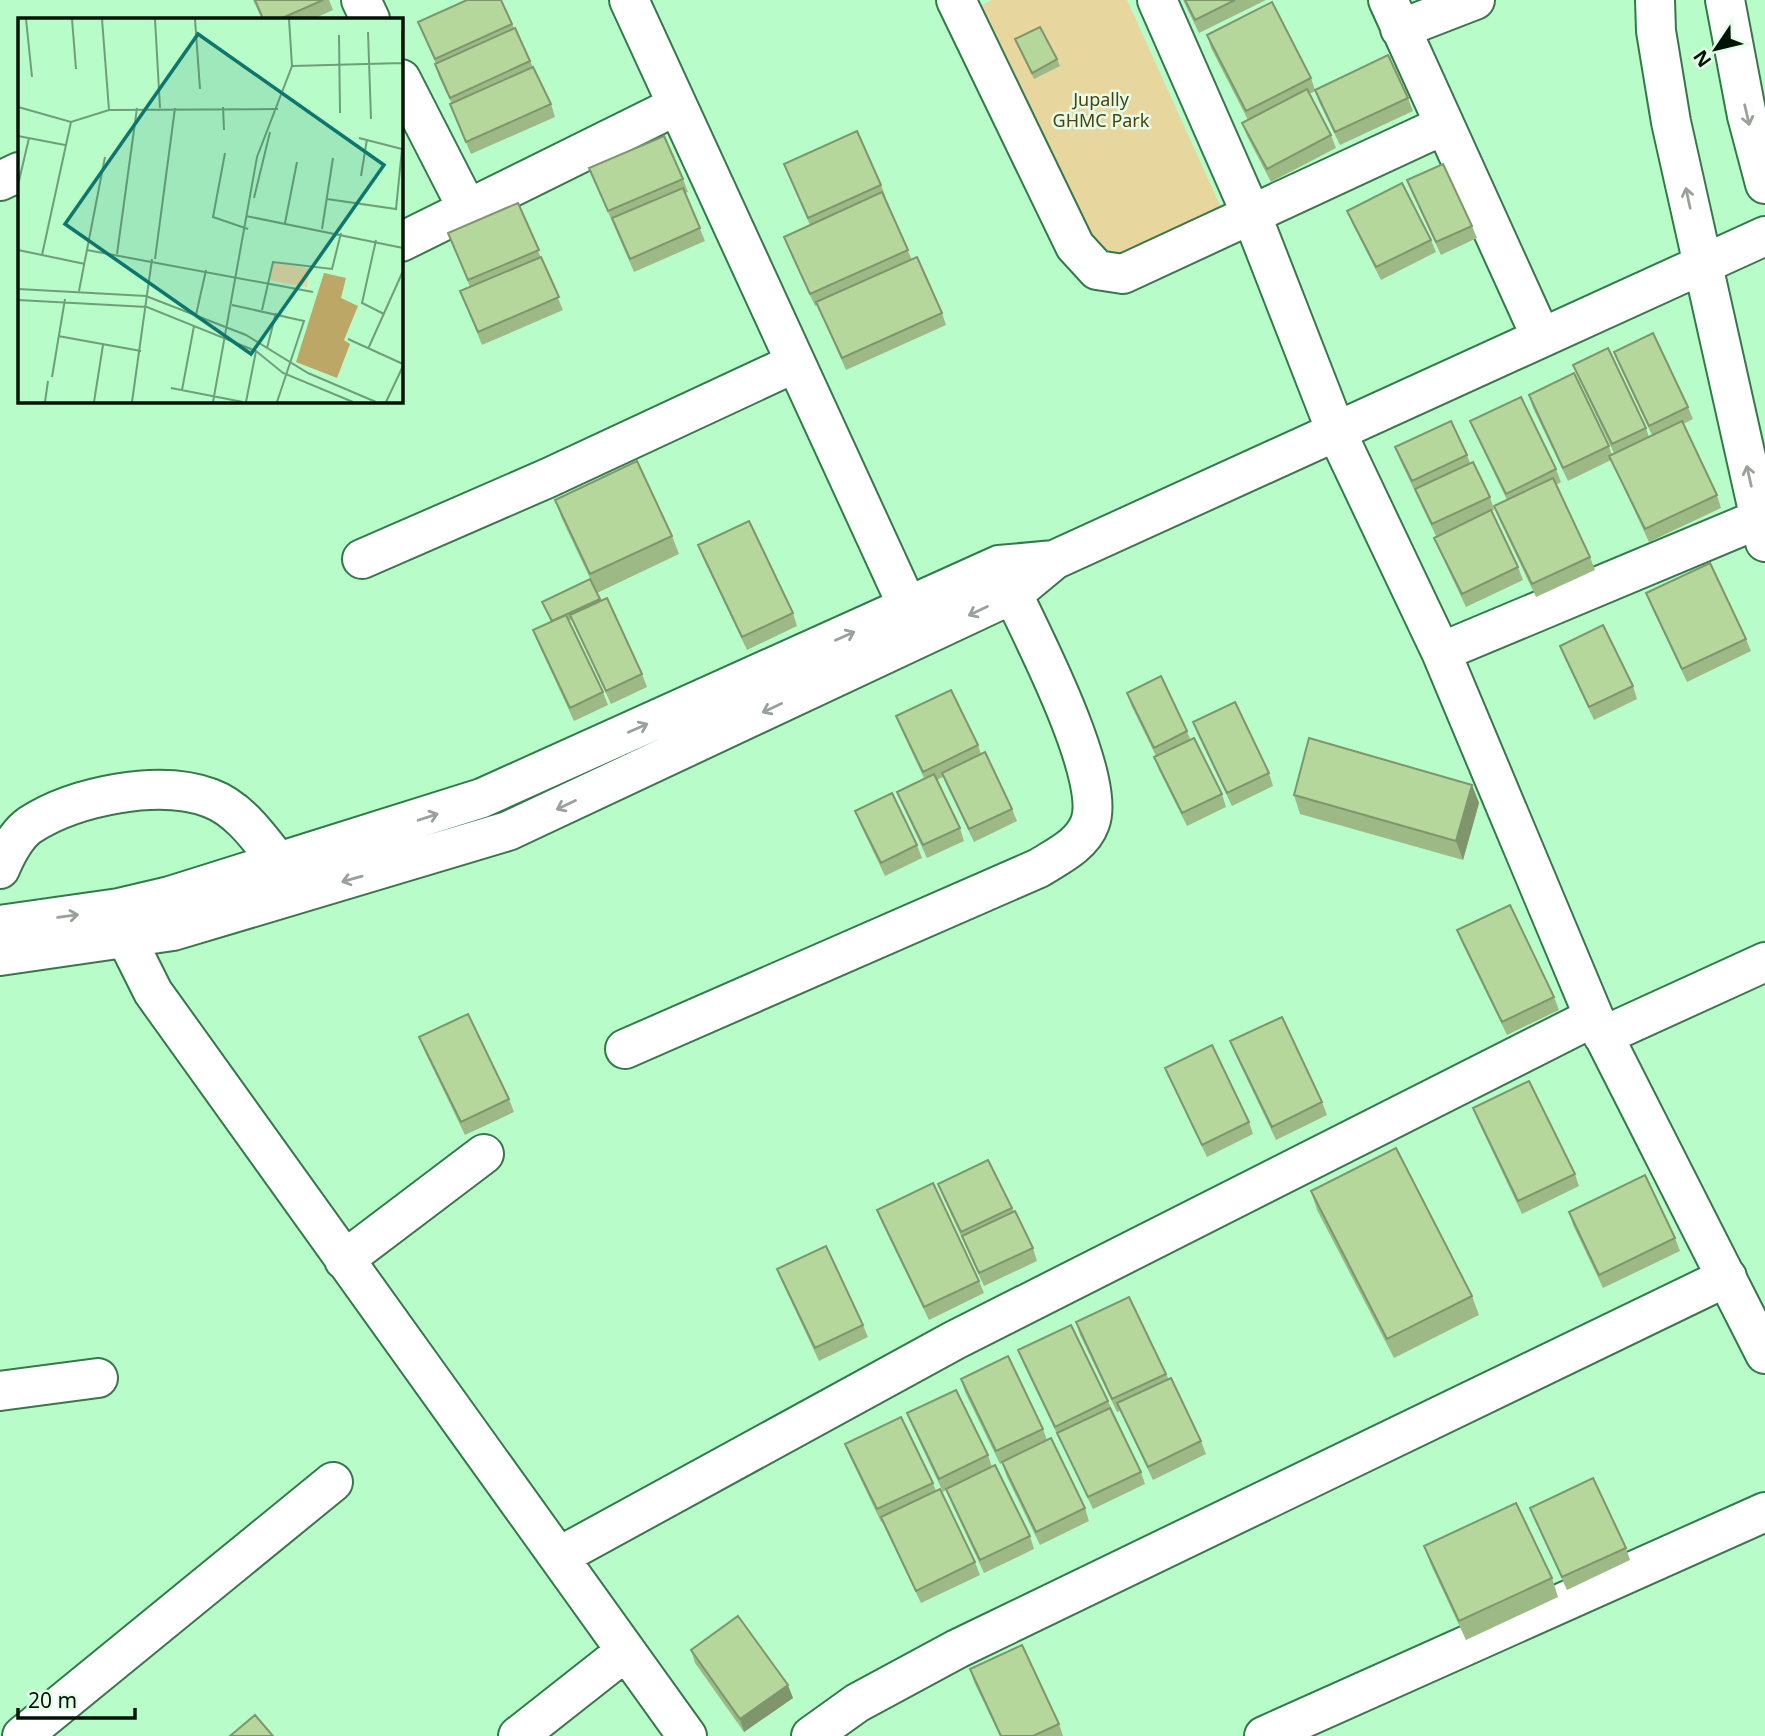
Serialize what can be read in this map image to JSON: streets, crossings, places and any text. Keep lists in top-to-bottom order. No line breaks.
{"parks":["Jupally GHMC Park"],"scale_bar":"20 m","north":"bottom left"}
